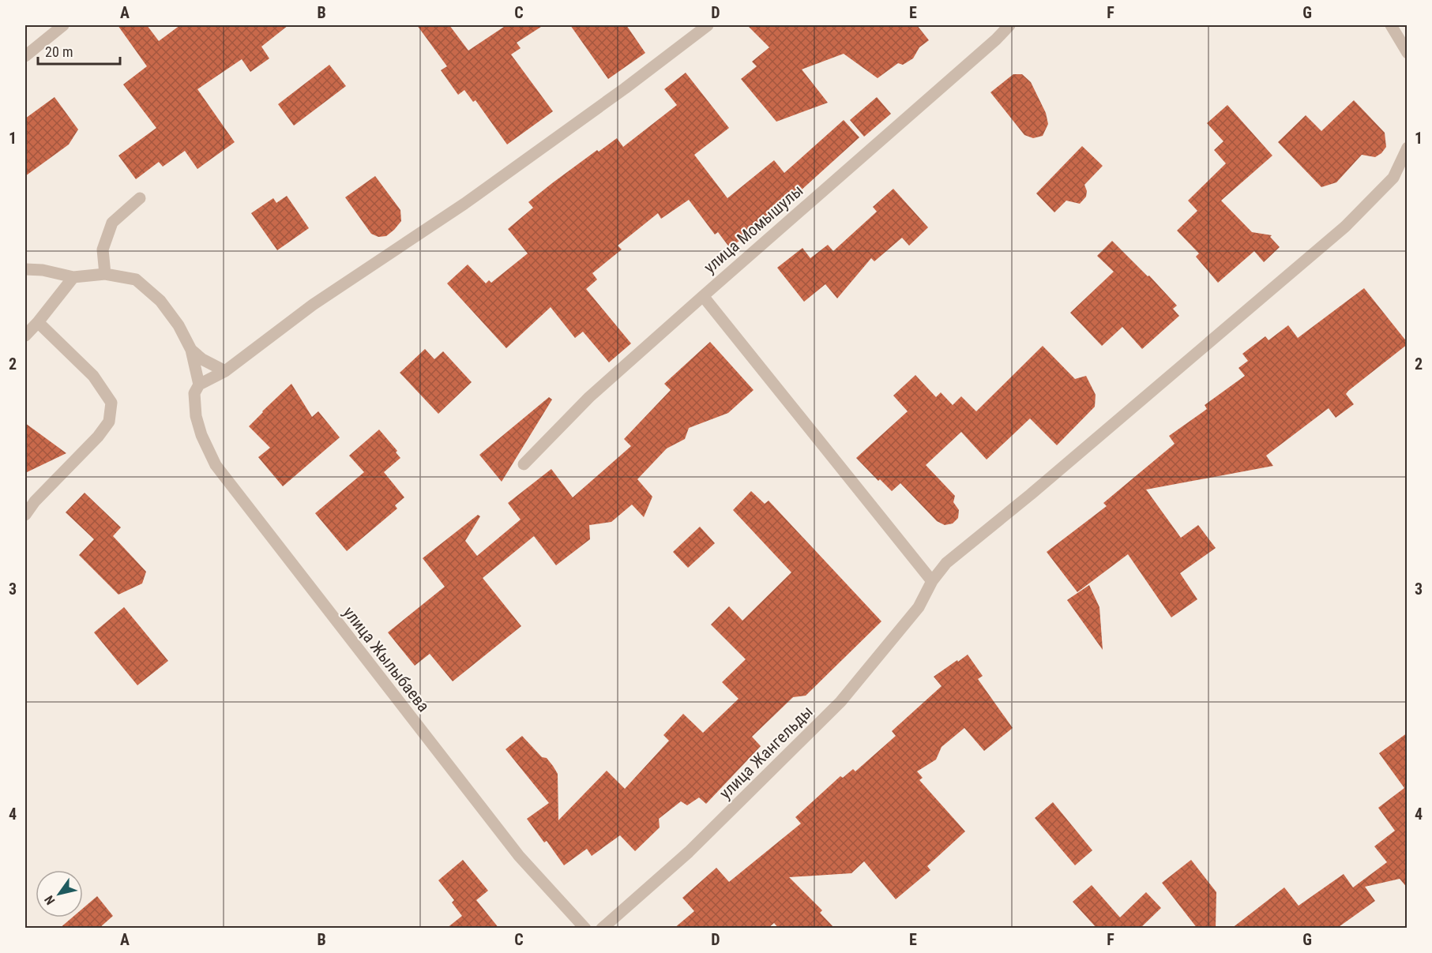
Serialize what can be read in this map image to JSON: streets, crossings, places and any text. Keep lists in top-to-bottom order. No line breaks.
{"streets":{"street":["улица Момышулы","улица Жылыбаева","улица Жангельды"]},"scale_bar":"20 m","north":"bottom left","grid":{"columns":["A","B","C","D","E","F","G"],"rows":["1","2","3","4"]}}
